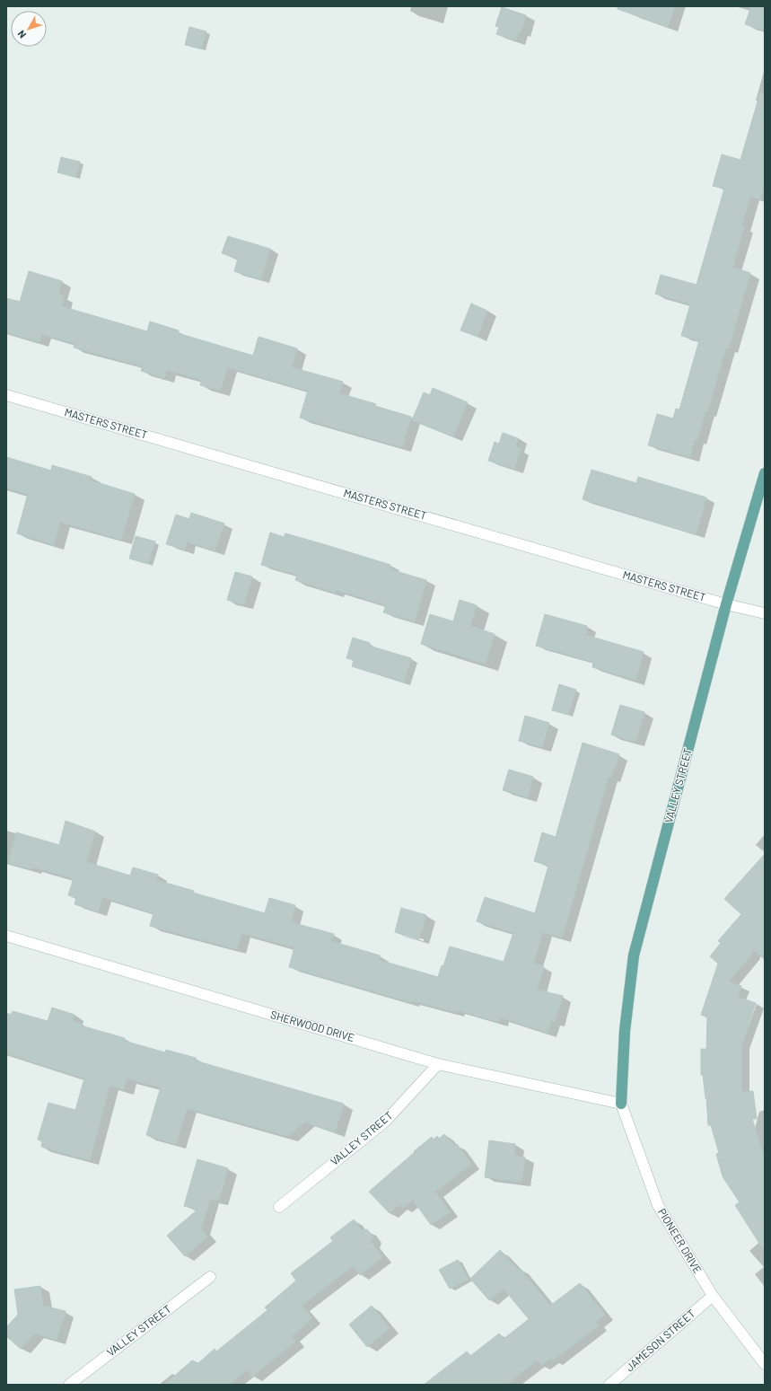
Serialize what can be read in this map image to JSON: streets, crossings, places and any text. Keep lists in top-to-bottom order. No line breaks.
{"streets":{"main road":["VALLEY STREET"],"street":["MASTERS STREET","SHERWOOD DRIVE","PIONEER DRIVE","JAMESON STREET"]},"crossings":[["MASTERS STREET","VALLEY STREET"],["VALLEY STREET","SHERWOOD DRIVE"],["VALLEY STREET","PIONEER DRIVE"],["SHERWOOD DRIVE","PIONEER DRIVE"],["PIONEER DRIVE","JAMESON STREET"]],"north":"bottom left"}
